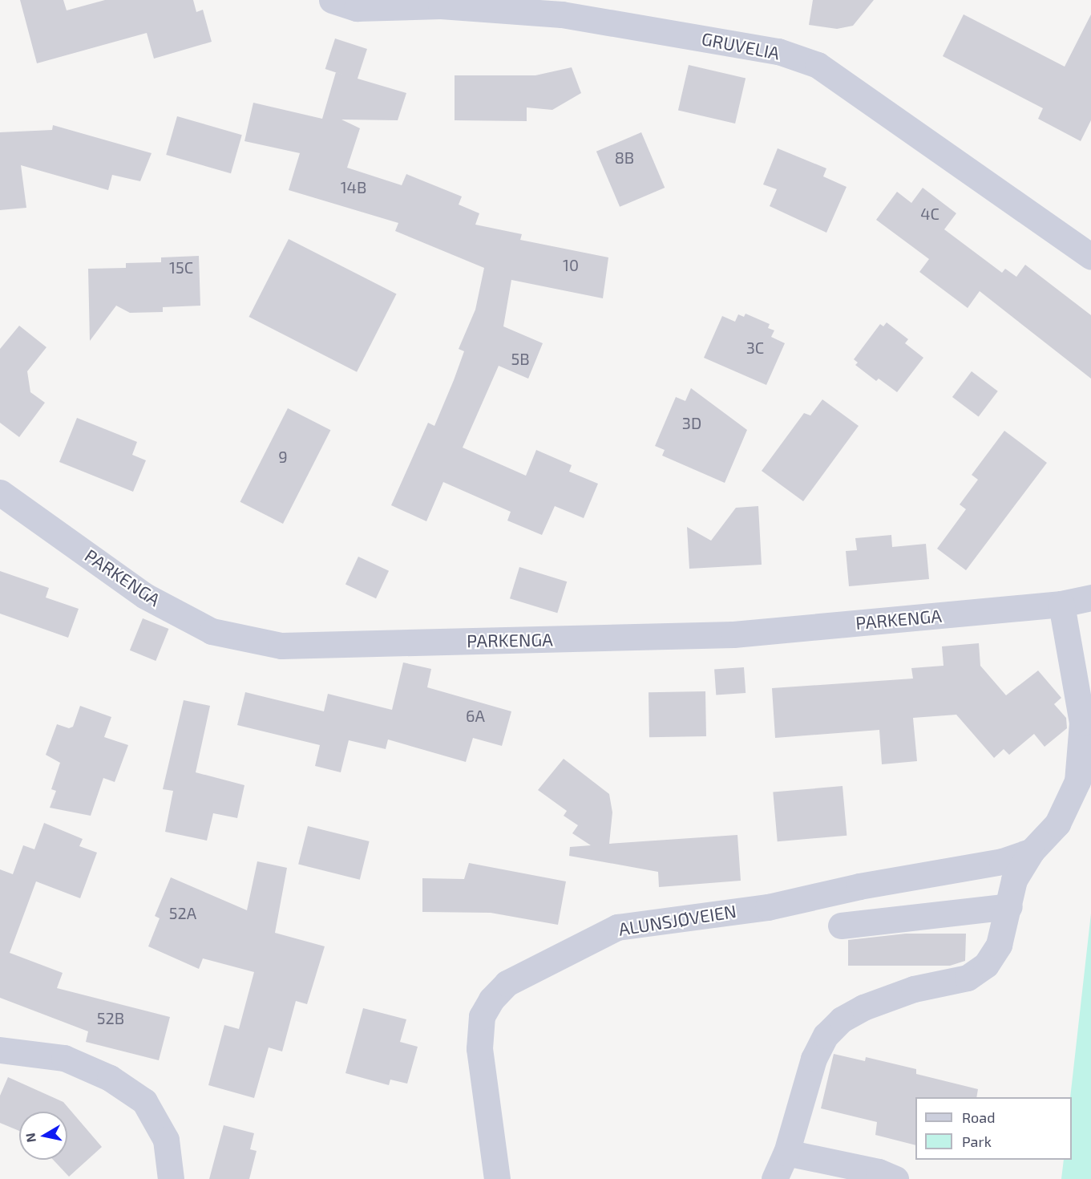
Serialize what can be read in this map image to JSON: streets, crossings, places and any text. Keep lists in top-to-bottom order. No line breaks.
{"streets":{"street":["GRUVELIA","PARKENGA","ALUNSJØVEIEN"]},"crossings":[["PARKENGA","ALUNSJØVEIEN"]],"house_numbers":["8B","14B","4C","10","15C","3C","5B","3D","9","6A","52A","52B"],"legend":["Road","Park"],"north":"left"}
